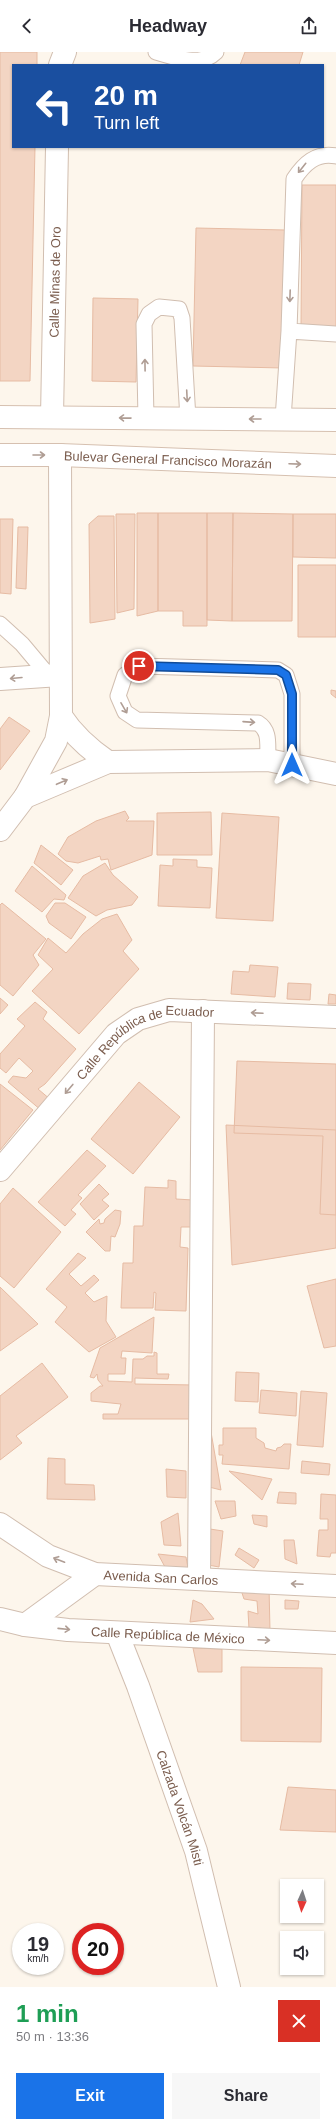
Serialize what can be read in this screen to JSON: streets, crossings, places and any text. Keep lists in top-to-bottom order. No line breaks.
{"streets":{"street":["Calle Minas de Oro","Bulevar General Francisco Morazán","Calle República de Ecuador","Avenida San Carlos","Calle República de México","Calzada Volcán Misti"]},"crossings":[["Calle República de México","Calzada Volcán Misti"]],"one_way":["Calle República de Ecuador","Avenida San Carlos","Calle República de México"],"north":"bottom","page":{"header":"Headway","turn":["20 m","Turn left"],"speed":"19 km/h","limit":"20","heading":["1 min","50 m · 13:36"],"buttons":["Exit","Share"]}}
